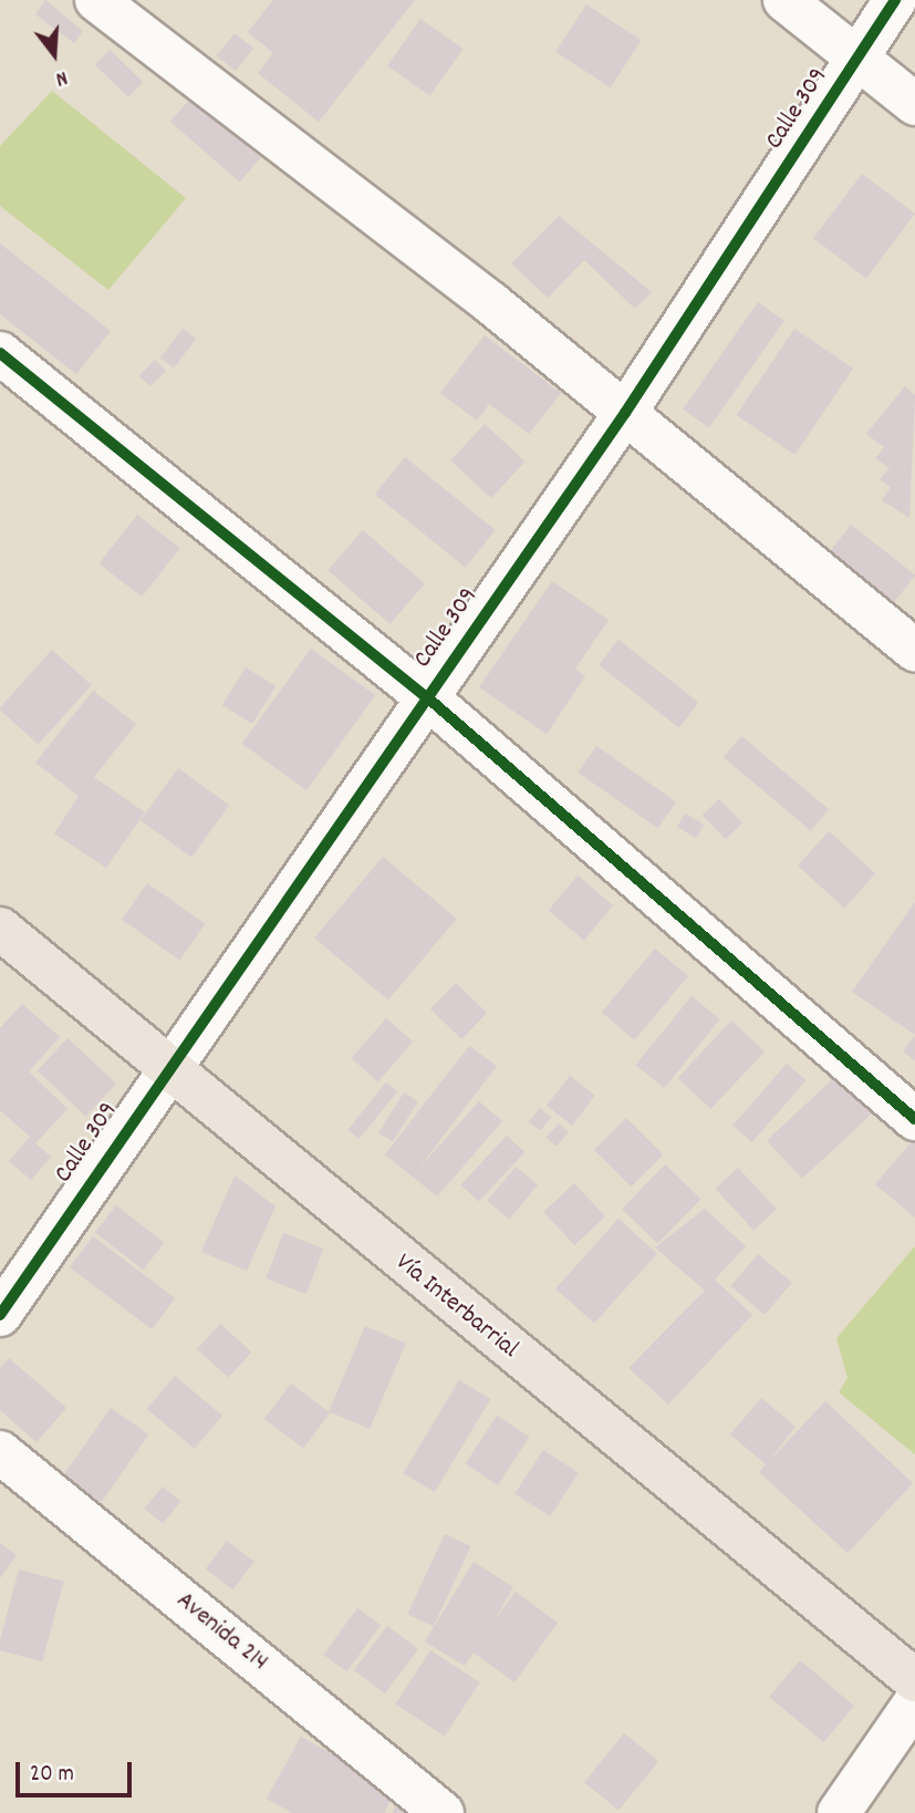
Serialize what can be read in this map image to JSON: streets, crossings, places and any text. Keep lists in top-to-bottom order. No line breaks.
{"streets":{"main road":["Vía Interbarrial"],"street":["Calle 309","Avenida 214"]},"crossings":[["Calle 309","Vía Interbarrial"]],"scale_bar":"20 m","north":"bottom"}
